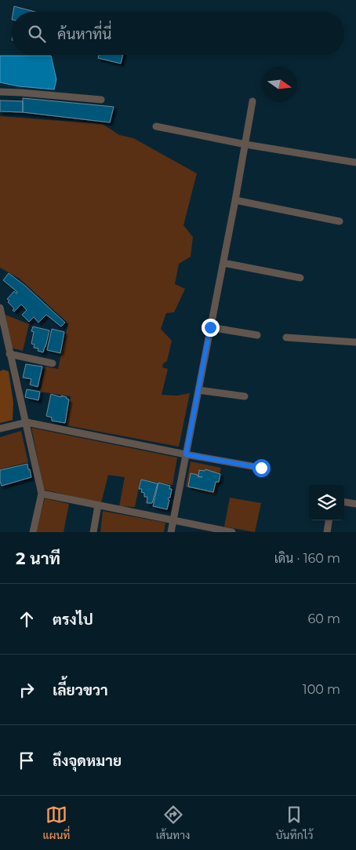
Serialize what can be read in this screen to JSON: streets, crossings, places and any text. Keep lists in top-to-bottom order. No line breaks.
{"north":"right","page":{"search":"ค้นหาที่นี่","heading":["2 นาที","เดิน · 160 m"],"list":[["ตรงไป","60 m"],["เลี้ยวขวา","100 m"],"ถึงจุดหมาย"],"nav":["แผนที่","เส้นทาง","บันทึกไว้"]}}
